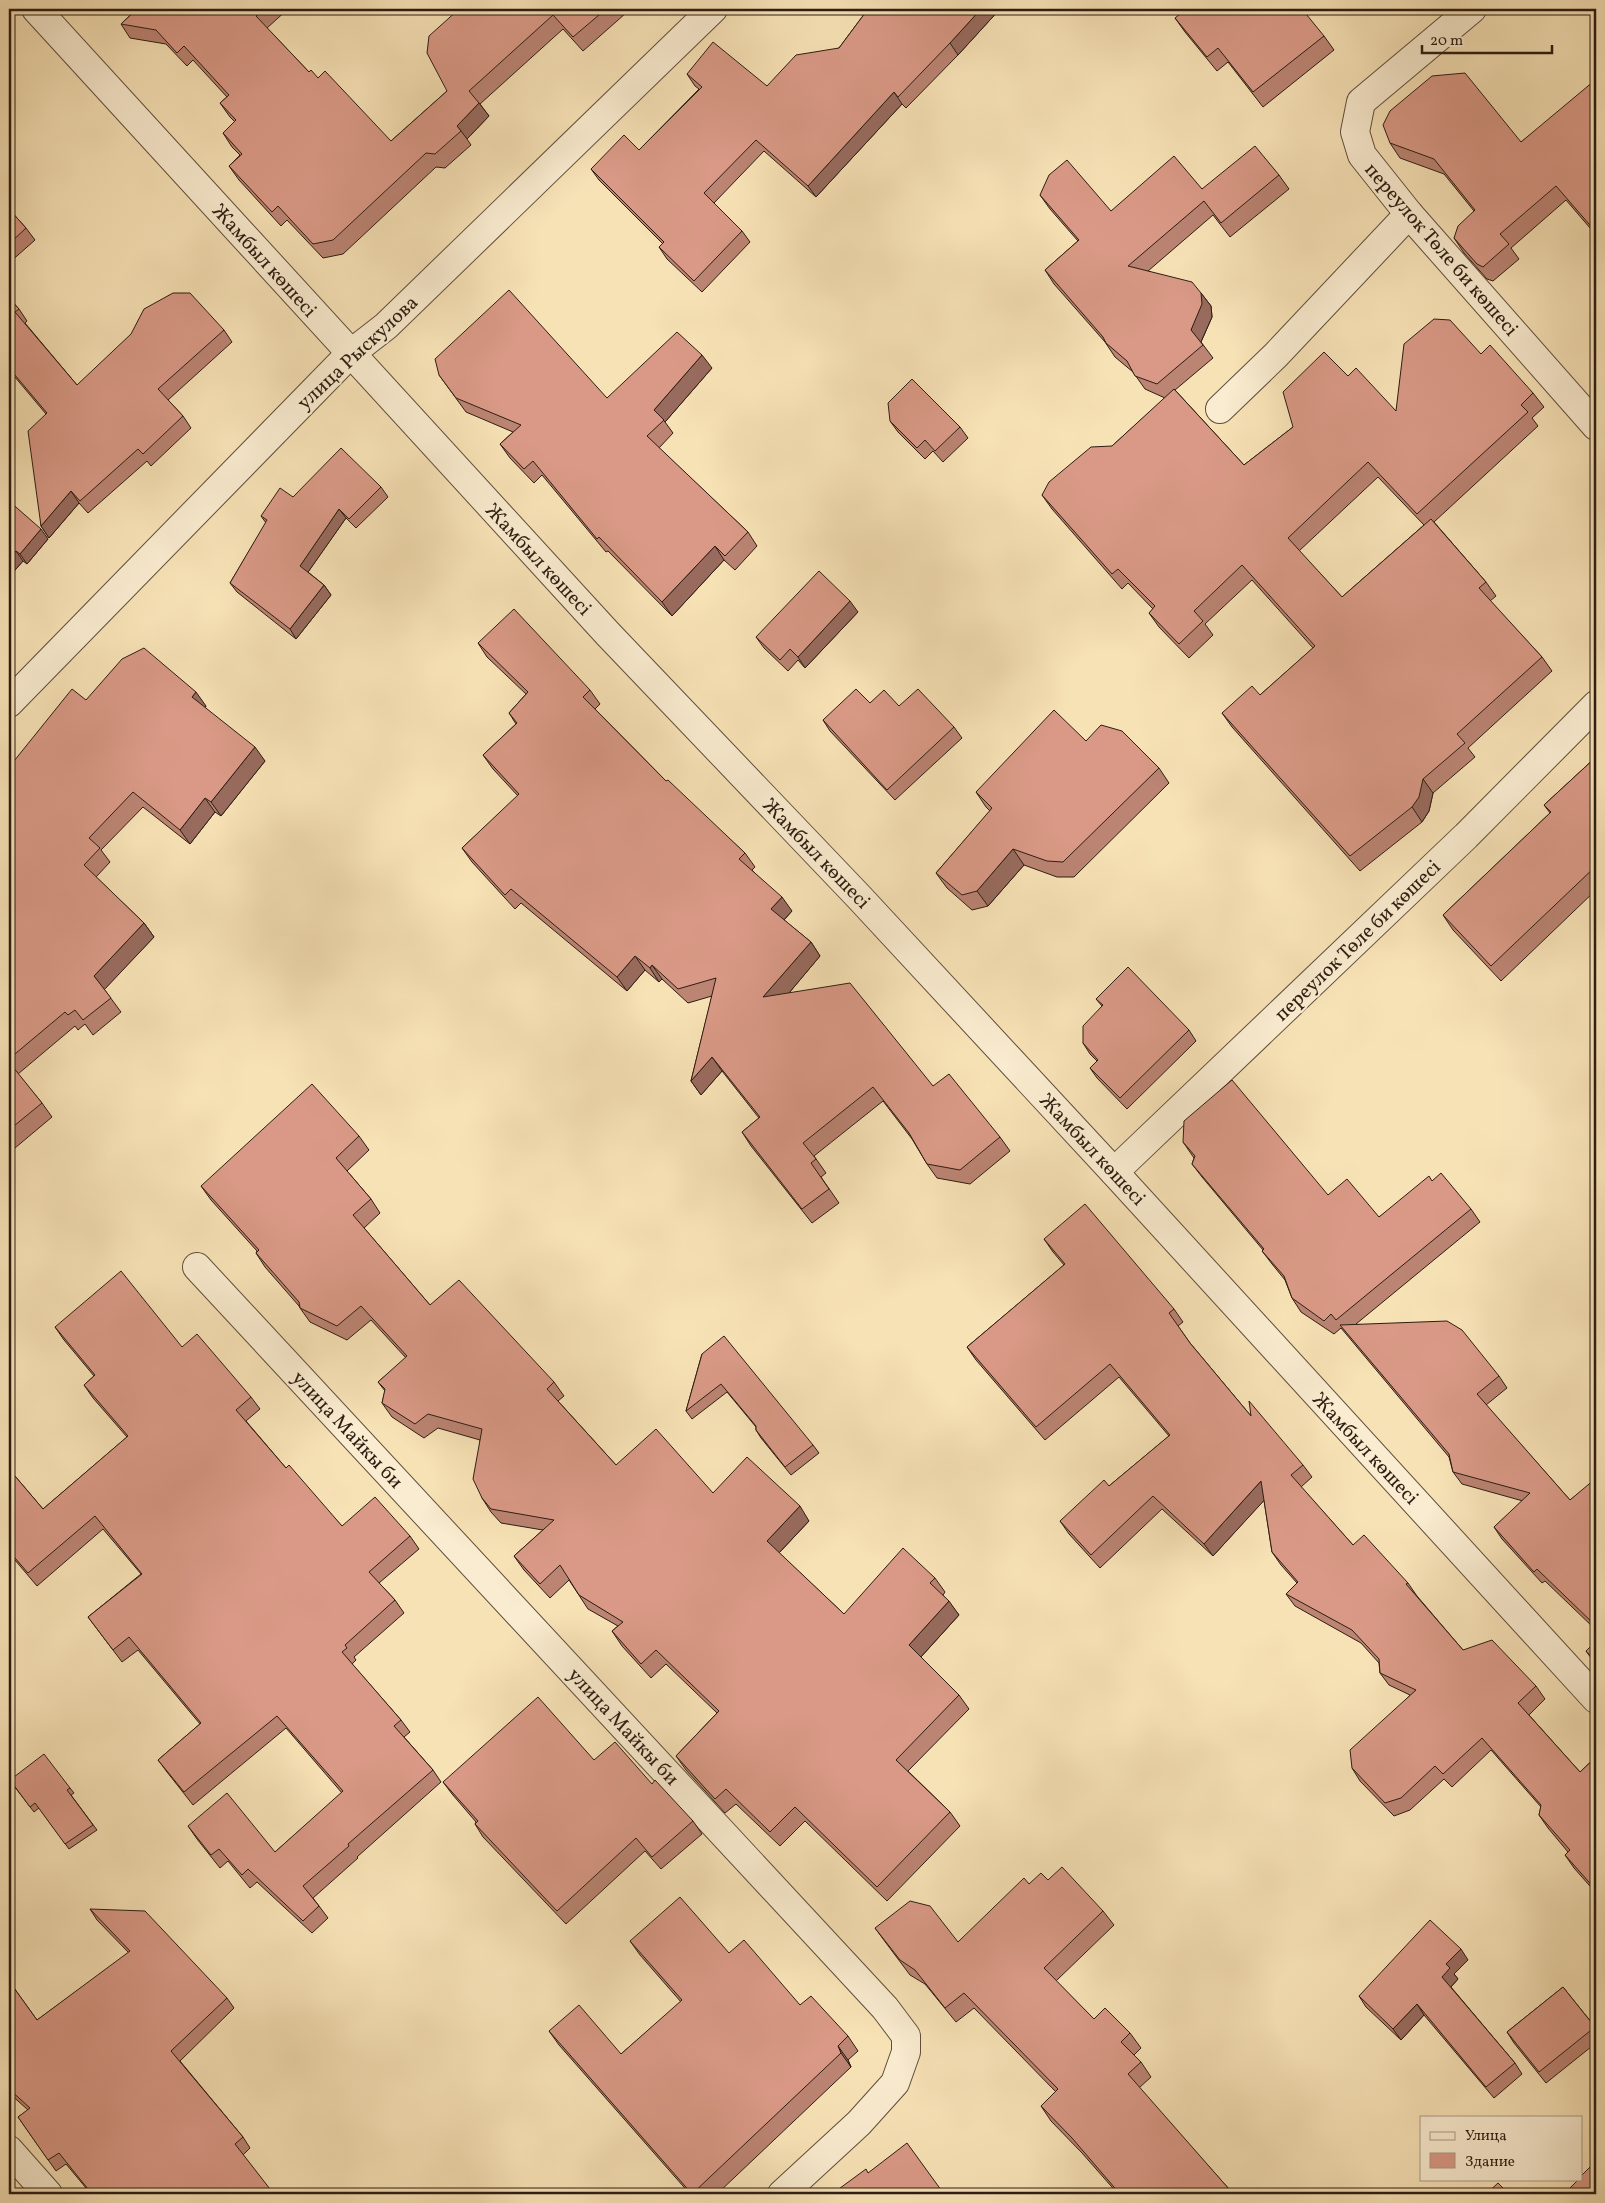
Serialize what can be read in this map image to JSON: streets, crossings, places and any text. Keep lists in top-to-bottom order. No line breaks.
{"streets":{"street":["переулок Төле би көшесі","Жамбыл көшесі","улица Рыскулова","улица Майкы би"]},"crossings":[["переулок Төле би көшесі","Жамбыл көшесі"],["Жамбыл көшесі","улица Рыскулова"]],"legend":["Улица","Здание"],"scale_bar":"20 m"}
